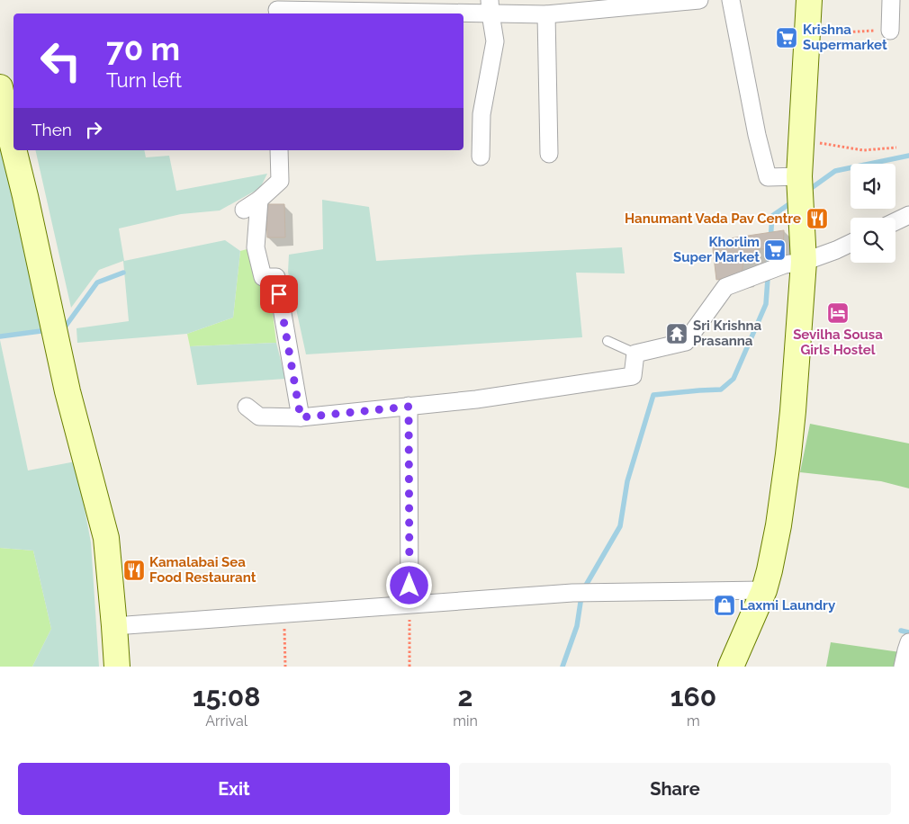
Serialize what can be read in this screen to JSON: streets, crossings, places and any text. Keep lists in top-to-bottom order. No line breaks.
{"places":{"supermarket":["Krishna Supermarket","Khorlim Super Market"],"restaurant":["Hanumant Vada Pav Centre","Kamalabai Sea Food Restaurant"],"hotel":["Sevilha Sousa Girls Hostel"],"temple":["Sri Krishna Prasanna"],"shop":["Laxmi Laundry"]},"page":{"turn":["70 m","Turn left"],"then":"Then","eta":["15:08","Arrival","2","min","160","m"],"buttons":["Exit","Share"]}}
